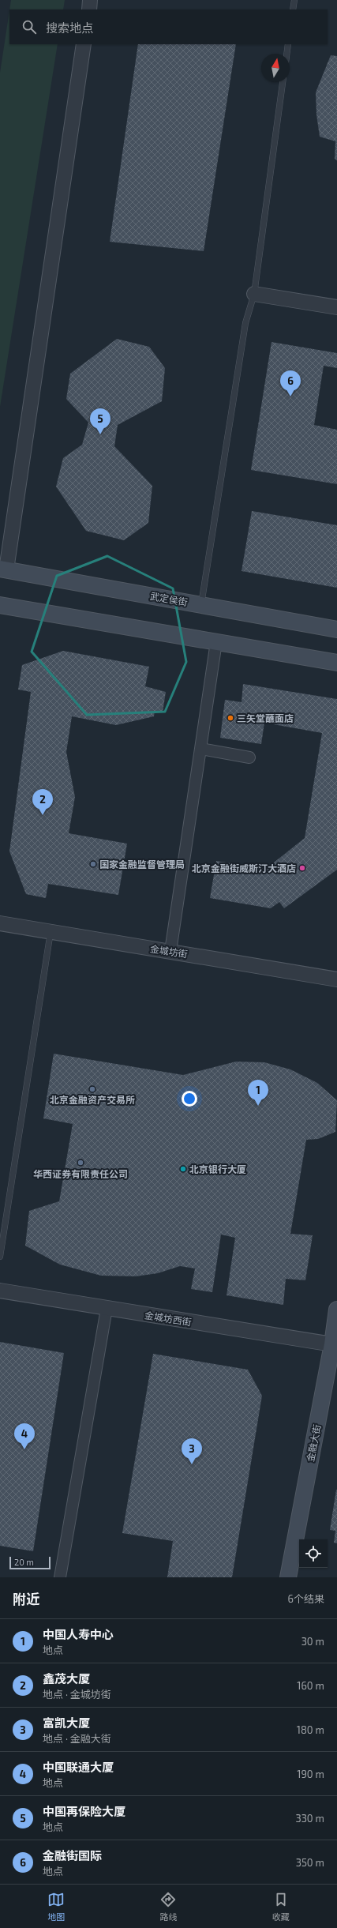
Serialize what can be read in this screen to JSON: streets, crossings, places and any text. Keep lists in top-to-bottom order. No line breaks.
{"streets":{"main road":["武定侯街","金融大街"],"street":["金城坊街","金城坊西街"]},"crossings":[["金城坊西街","金融大街"]],"places":["三矢堂蘸面店","国家金融监督管理局","北京金融街威斯汀大酒店","北京金融资产交易所","华西证券有限责任公司","北京银行大厦"],"scale_bar":"20 m","north":"top","page":{"search":"搜索地点","pins":["6","5","2","1","4","3"],"scale":"20 m","heading":["附近","6个结果"],"list":[{"mark":"1","name":"中国人寿中心","note":"地点","value":"30 m"},{"mark":"2","name":"鑫茂大厦","note":"地点 · 金城坊街","value":"160 m"},{"mark":"3","name":"富凯大厦","note":"地点 · 金融大街","value":"180 m"},{"mark":"4","name":"中国联通大厦","note":"地点","value":"190 m"},{"mark":"5","name":"中国再保险大厦","note":"地点","value":"330 m"},{"mark":"6","name":"金融街国际","note":"地点","value":"350 m"}],"nav":["地图","路线","收藏"]}}
